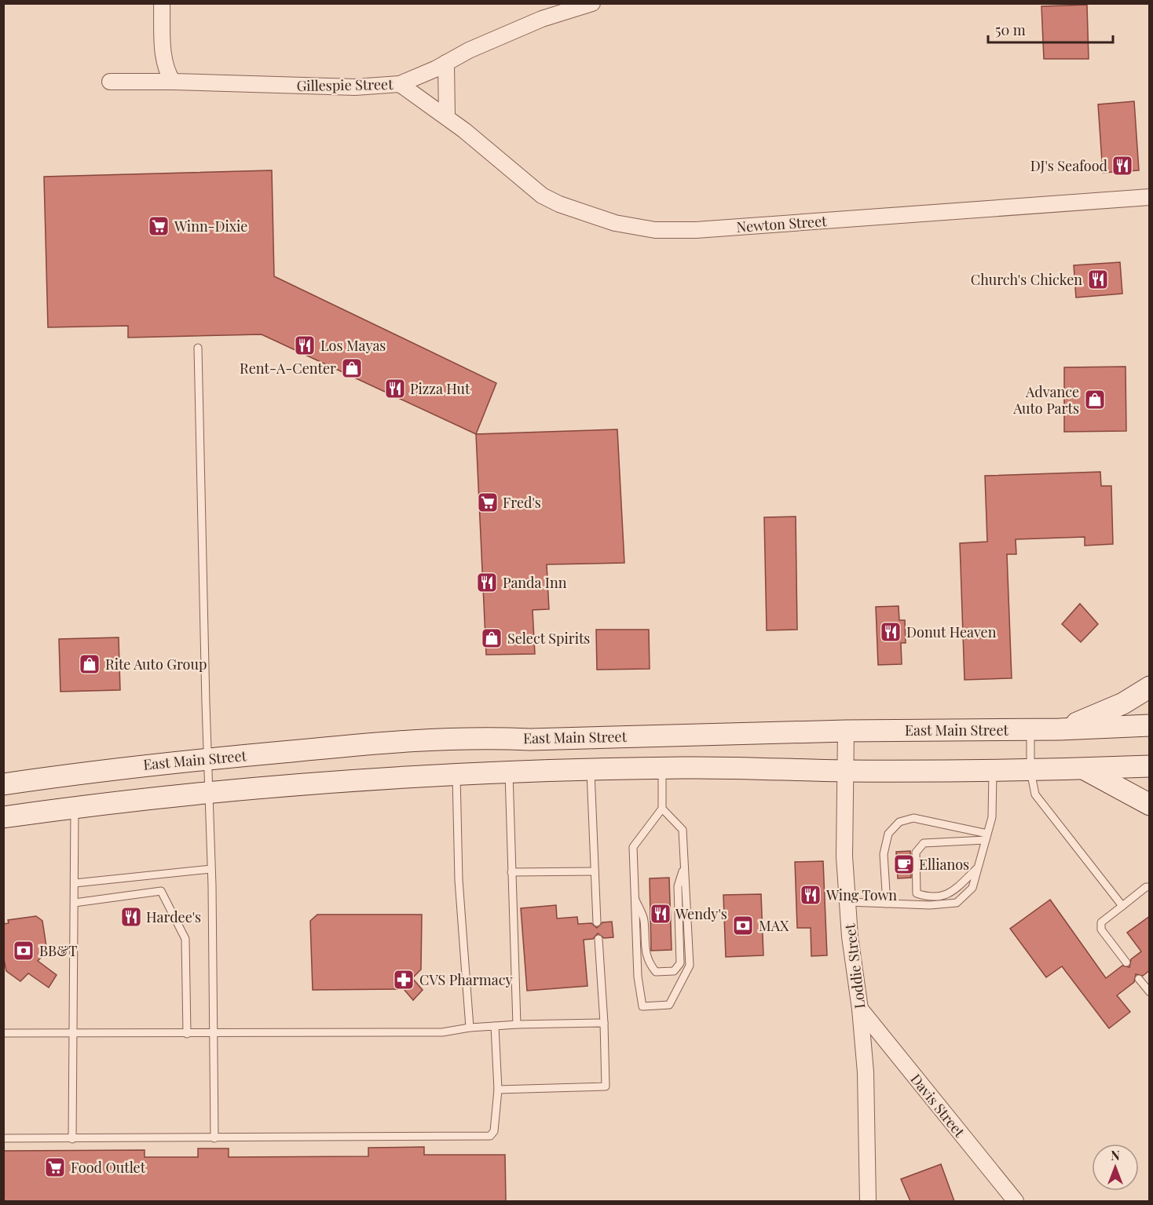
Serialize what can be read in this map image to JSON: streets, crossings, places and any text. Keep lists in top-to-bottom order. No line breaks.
{"streets":{"main road":["East Main Street"],"street":["Gillespie Street","Newton Street","Loddie Street","Davis Street"]},"crossings":[["Gillespie Street","Newton Street"],["East Main Street","Loddie Street"],["Loddie Street","Davis Street"]],"places":{"restaurant":["DJ's Seafood","Church's Chicken","Los Mayas","Pizza Hut","Panda Inn","Donut Heaven","Wing Town","Wendy's","Hardee's"],"supermarket":["Winn-Dixie","Fred's","Food Outlet"],"shop":["Rent-A-Center","Advance Auto Parts","Select Spirits","Rite Auto Group"],"cafe":["Ellianos"],"bank":["MAX","BB&T"],"pharmacy":["CVS Pharmacy"]},"scale_bar":"50 m","north":"top"}
